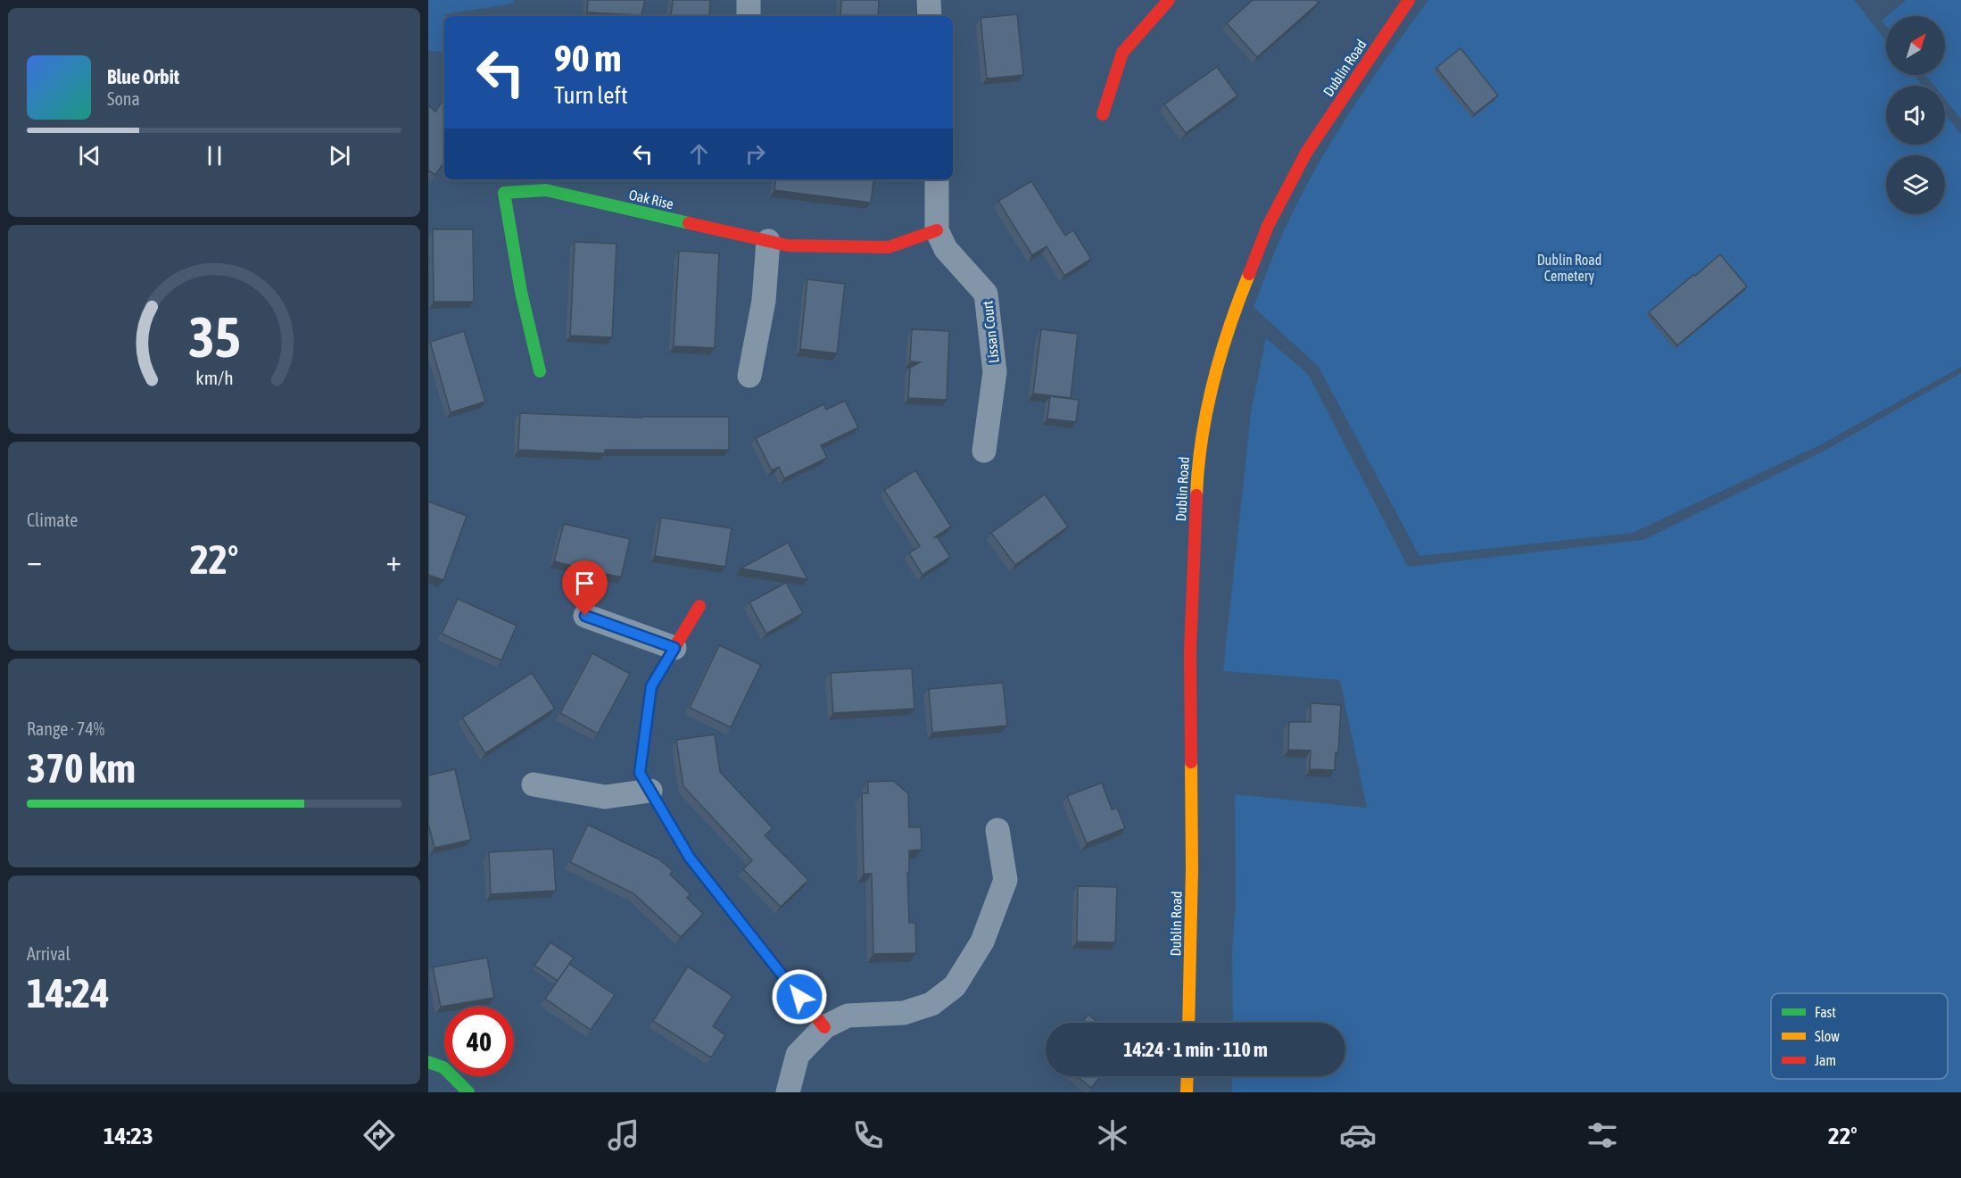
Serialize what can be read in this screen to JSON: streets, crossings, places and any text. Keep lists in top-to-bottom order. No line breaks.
{"streets":{"street":["Dublin Road","Oak Rise","Lissan Court"]},"crossings":[["Oak Rise","Lissan Court"]],"parks":["Dublin Road Cemetery"],"legend":["Fast","Slow","Jam"],"north":"top right","page":{"turn":["90 m","Turn left"],"song":["Blue Orbit","Sona"],"tile":["Climate",["Range · 74%","370 km"],["Arrival","14:24"]],"heat":["−","22°","+"],"limit":"40","trip":"14:24 · 1 min · 110 m","tabs":["14:23","22°"],"gauge":["35","km/h"]}}
